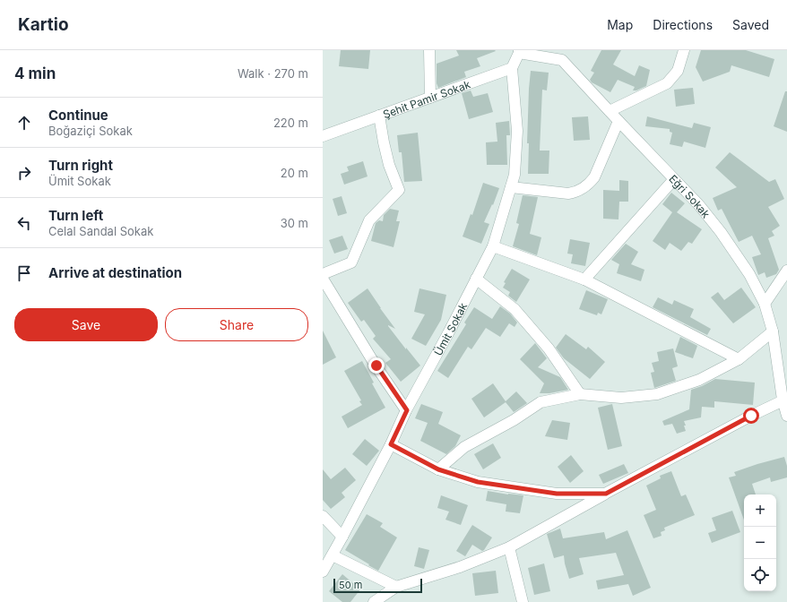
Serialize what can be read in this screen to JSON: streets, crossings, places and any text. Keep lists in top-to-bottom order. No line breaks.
{"streets":{"street":["Şehit Pamir Sokak","Eğri Sokak","Ümit Sokak"]},"crossings":[["Şehit Pamir Sokak","Ümit Sokak"]],"scale_bar":"50 m","page":{"header":"Kartio","nav":["Map","Directions","Saved"],"heading":["4 min","Walk · 270 m"],"list":[["Continue","Boğaziçi Sokak","220 m"],["Turn right","Ümit Sokak","20 m"],["Turn left","Celal Sandal Sokak","30 m"],"Arrive at destination"],"buttons":["Save","Share"],"map_buttons":["+","−"],"scale":"50 m"}}
